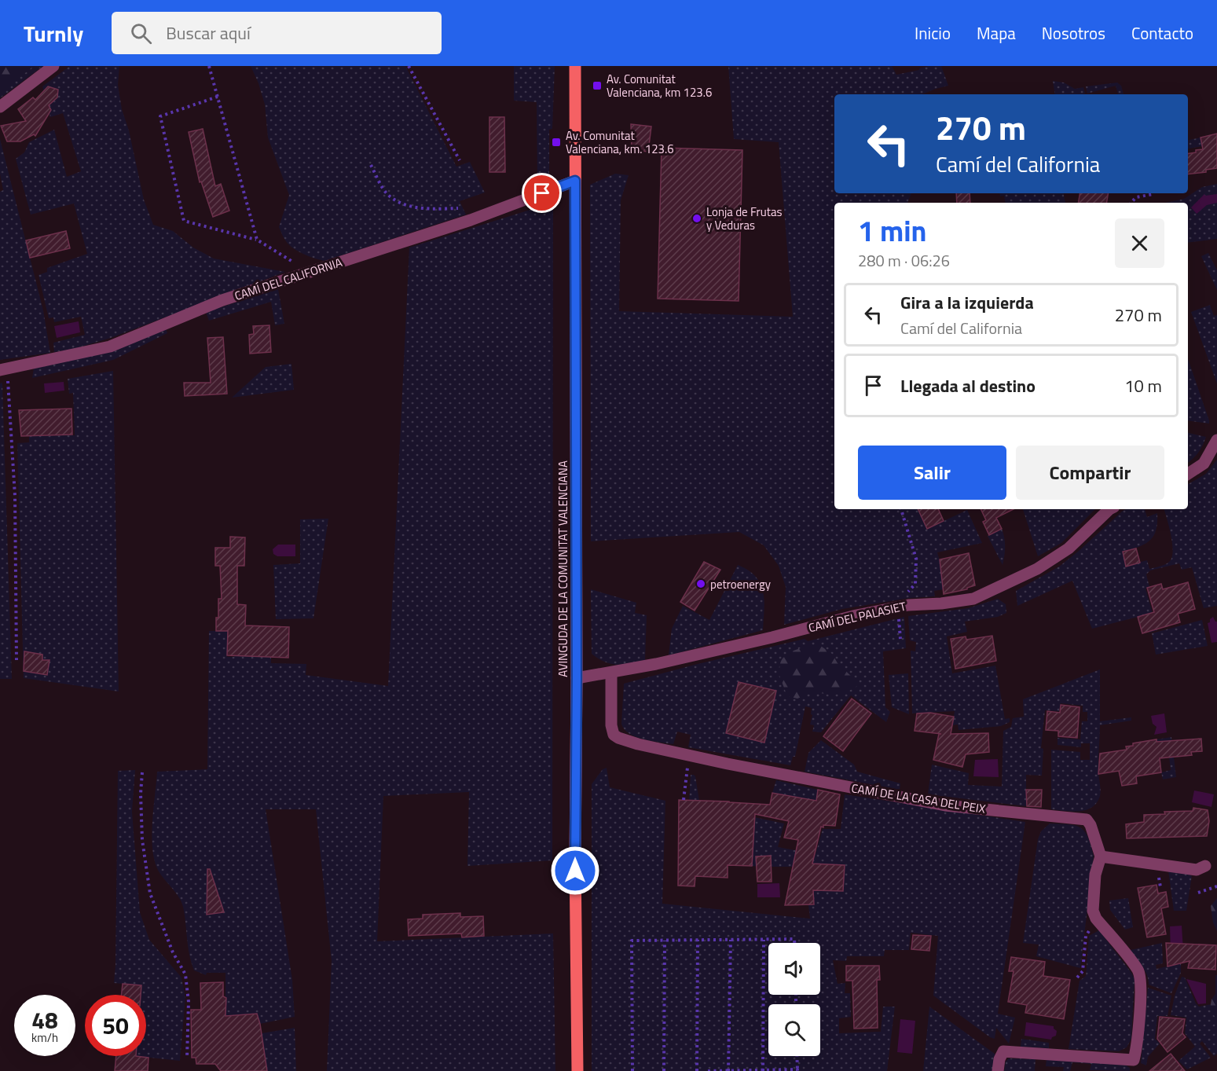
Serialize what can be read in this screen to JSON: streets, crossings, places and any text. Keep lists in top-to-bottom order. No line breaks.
{"streets":{"main road":["AVINGUDA DE LA COMUNITAT VALENCIANA"],"lane":["CAMÍ DEL CALIFORNIA","CAMÍ DEL PALASIET","CAMÍ DE LA CASA DEL PEIX"]},"crossings":[["CAMÍ DEL CALIFORNIA","AVINGUDA DE LA COMUNITAT VALENCIANA"],["AVINGUDA DE LA COMUNITAT VALENCIANA","CAMÍ DEL PALASIET"],["CAMÍ DEL PALASIET","CAMÍ DE LA CASA DEL PEIX"]],"places":{"transit":["Av. Comunitat Valenciana, km 123.6","Av. Comunitat Valenciana, km. 123.6"],"other":["Lonja de Frutas y Veduras","petroenergy"]},"page":{"header":"Turnly","search":"Buscar aquí","nav":["Inicio","Mapa","Nosotros","Contacto"],"turn":["270 m","Camí del California"],"heading":["1 min","280 m · 06:26"],"list":[{"name":"Gira a la izquierda","note":"Camí del California","value":"270 m"},{"name":"Llegada al destino","value":"10 m"}],"buttons":["Salir","Compartir"],"speed":"48 km/h","limit":"50"}}
